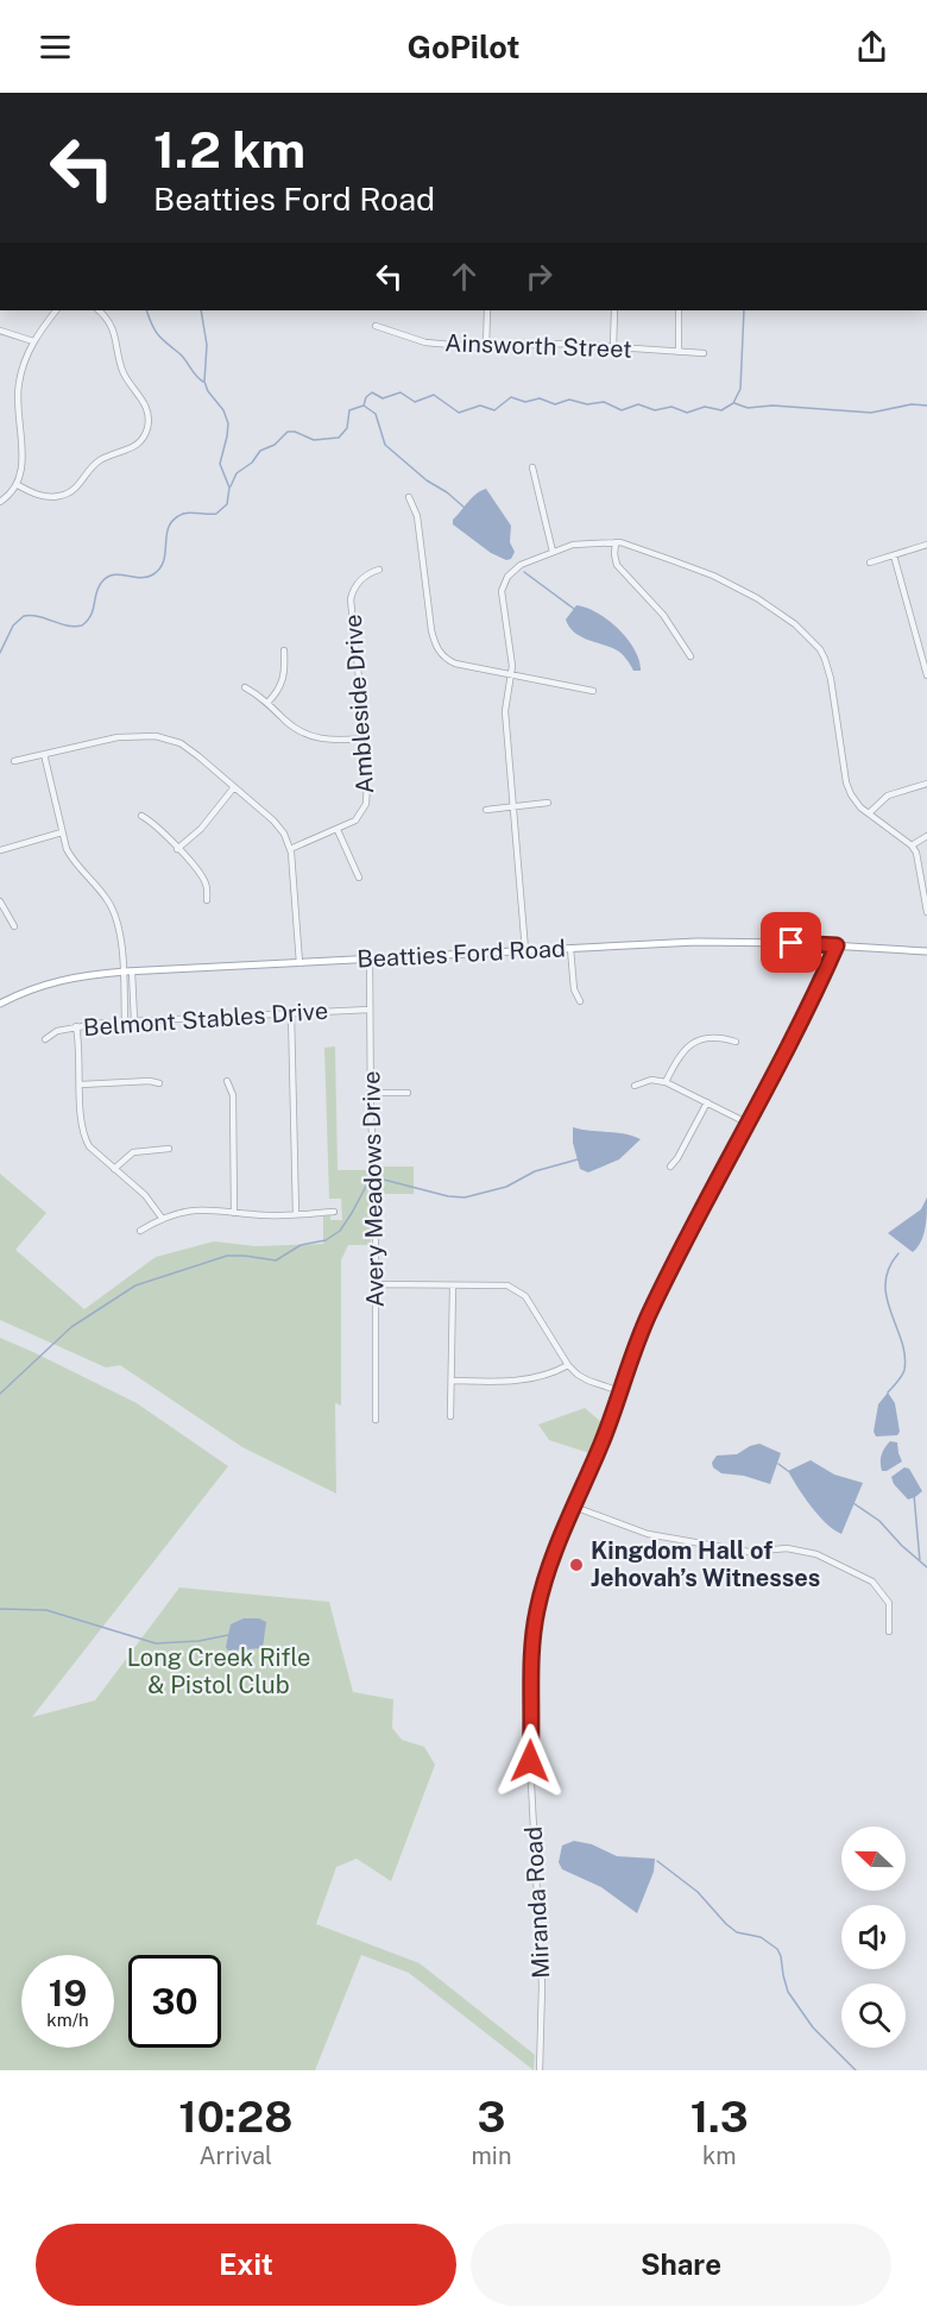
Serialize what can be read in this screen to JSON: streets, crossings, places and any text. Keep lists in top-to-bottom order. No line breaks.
{"streets":{"main road":["Beatties Ford Road"],"street":["Ainsworth Street","Ambleside Drive","Belmont Stables Drive","Avery Meadows Drive","Miranda Road"]},"crossings":[["Beatties Ford Road","Avery Meadows Drive"],["Beatties Ford Road","Miranda Road"],["Belmont Stables Drive","Avery Meadows Drive"]],"parks":["Long Creek Rifle & Pistol Club"],"places":["Kingdom Hall of Jehovah’s Witnesses"],"north":"left","page":{"header":"GoPilot","turn":["1.2 km","Beatties Ford Road"],"speed":"19 km/h","limit":"30","eta":["10:28","Arrival","3","min","1.3","km"],"buttons":["Exit","Share"]}}
